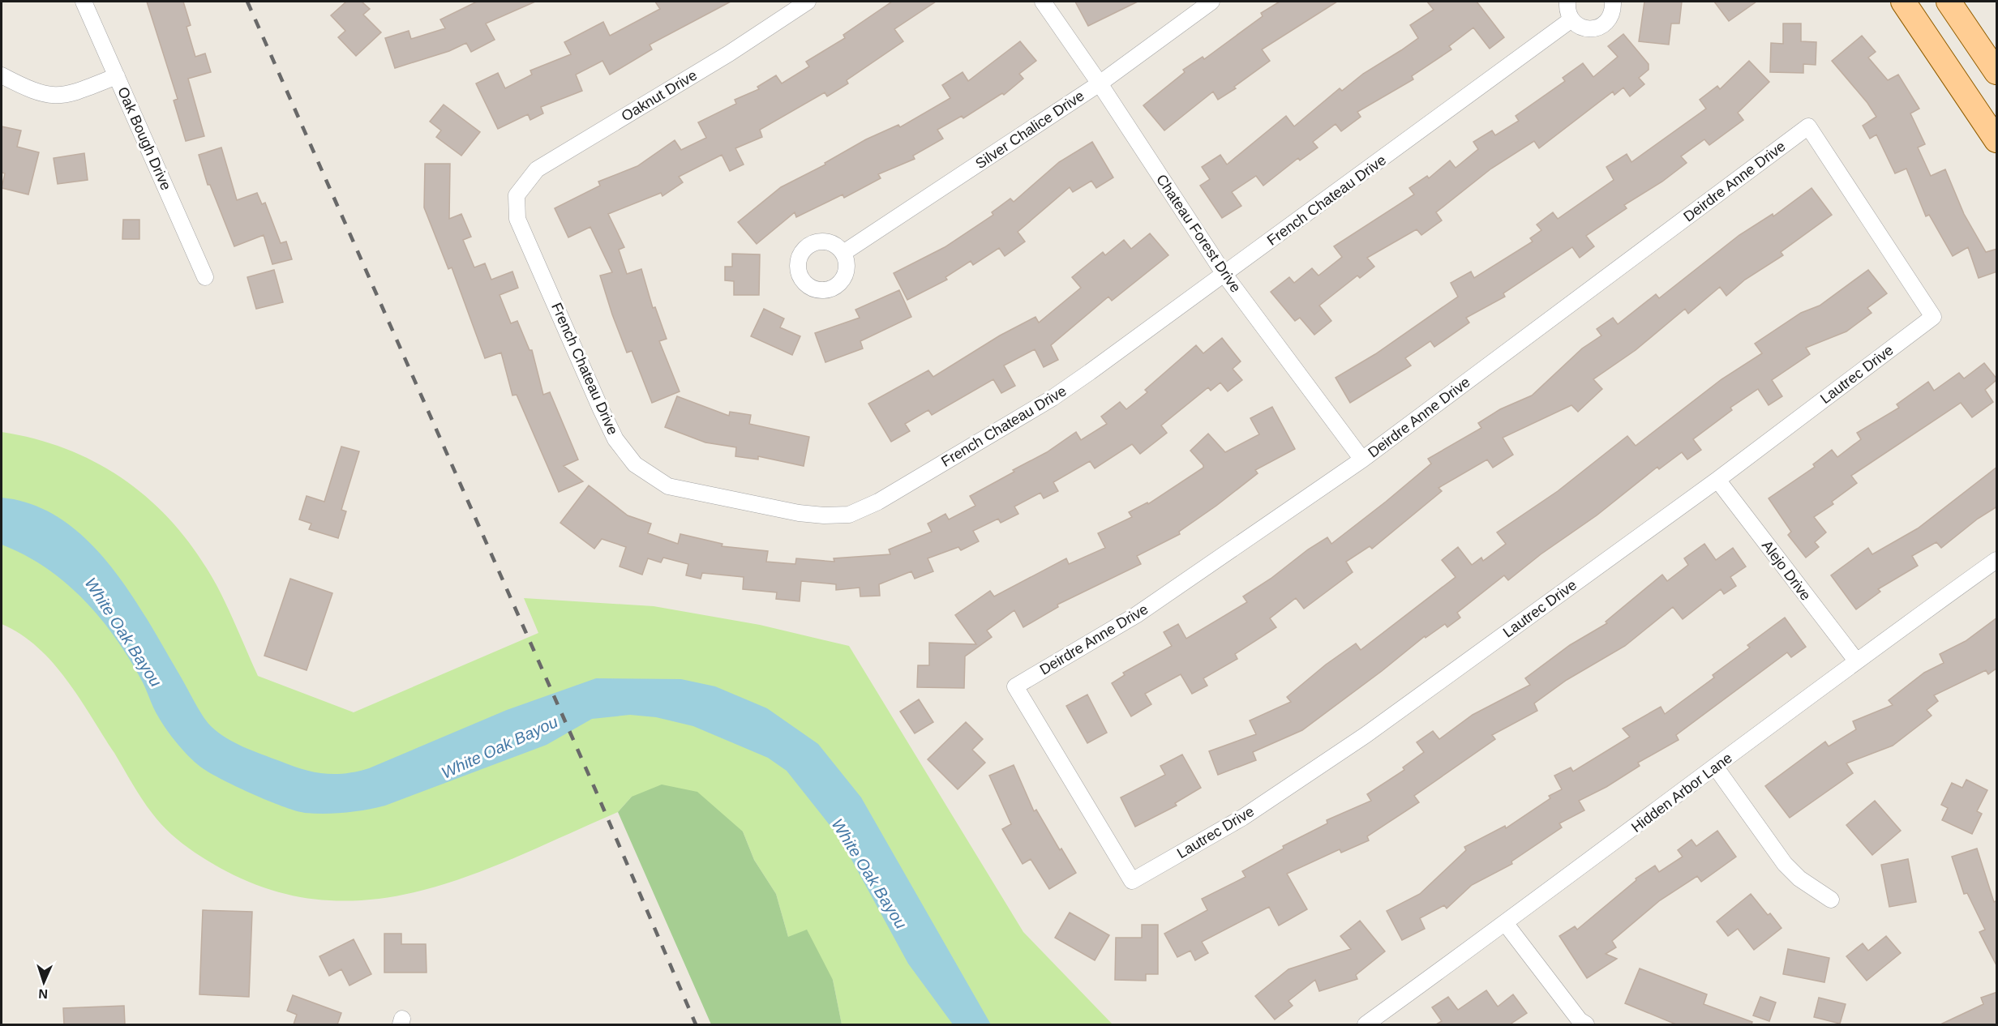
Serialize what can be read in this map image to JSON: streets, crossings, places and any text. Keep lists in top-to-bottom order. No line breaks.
{"streets":{"street":["Oaknut Drive","Silver Chalice Drive","Oak Bough Drive","Deirdre Anne Drive","French Chateau Drive","Chateau Forest Drive","Lautrec Drive","Alejo Drive","Hidden Arbor Lane"]},"crossings":[["Oaknut Drive","French Chateau Drive"],["Silver Chalice Drive","Chateau Forest Drive"],["Deirdre Anne Drive","Chateau Forest Drive"],["Deirdre Anne Drive","Lautrec Drive"],["French Chateau Drive","Chateau Forest Drive"],["Lautrec Drive","Alejo Drive"],["Alejo Drive","Hidden Arbor Lane"]],"water":["White Oak Bayou"],"north":"bottom"}
